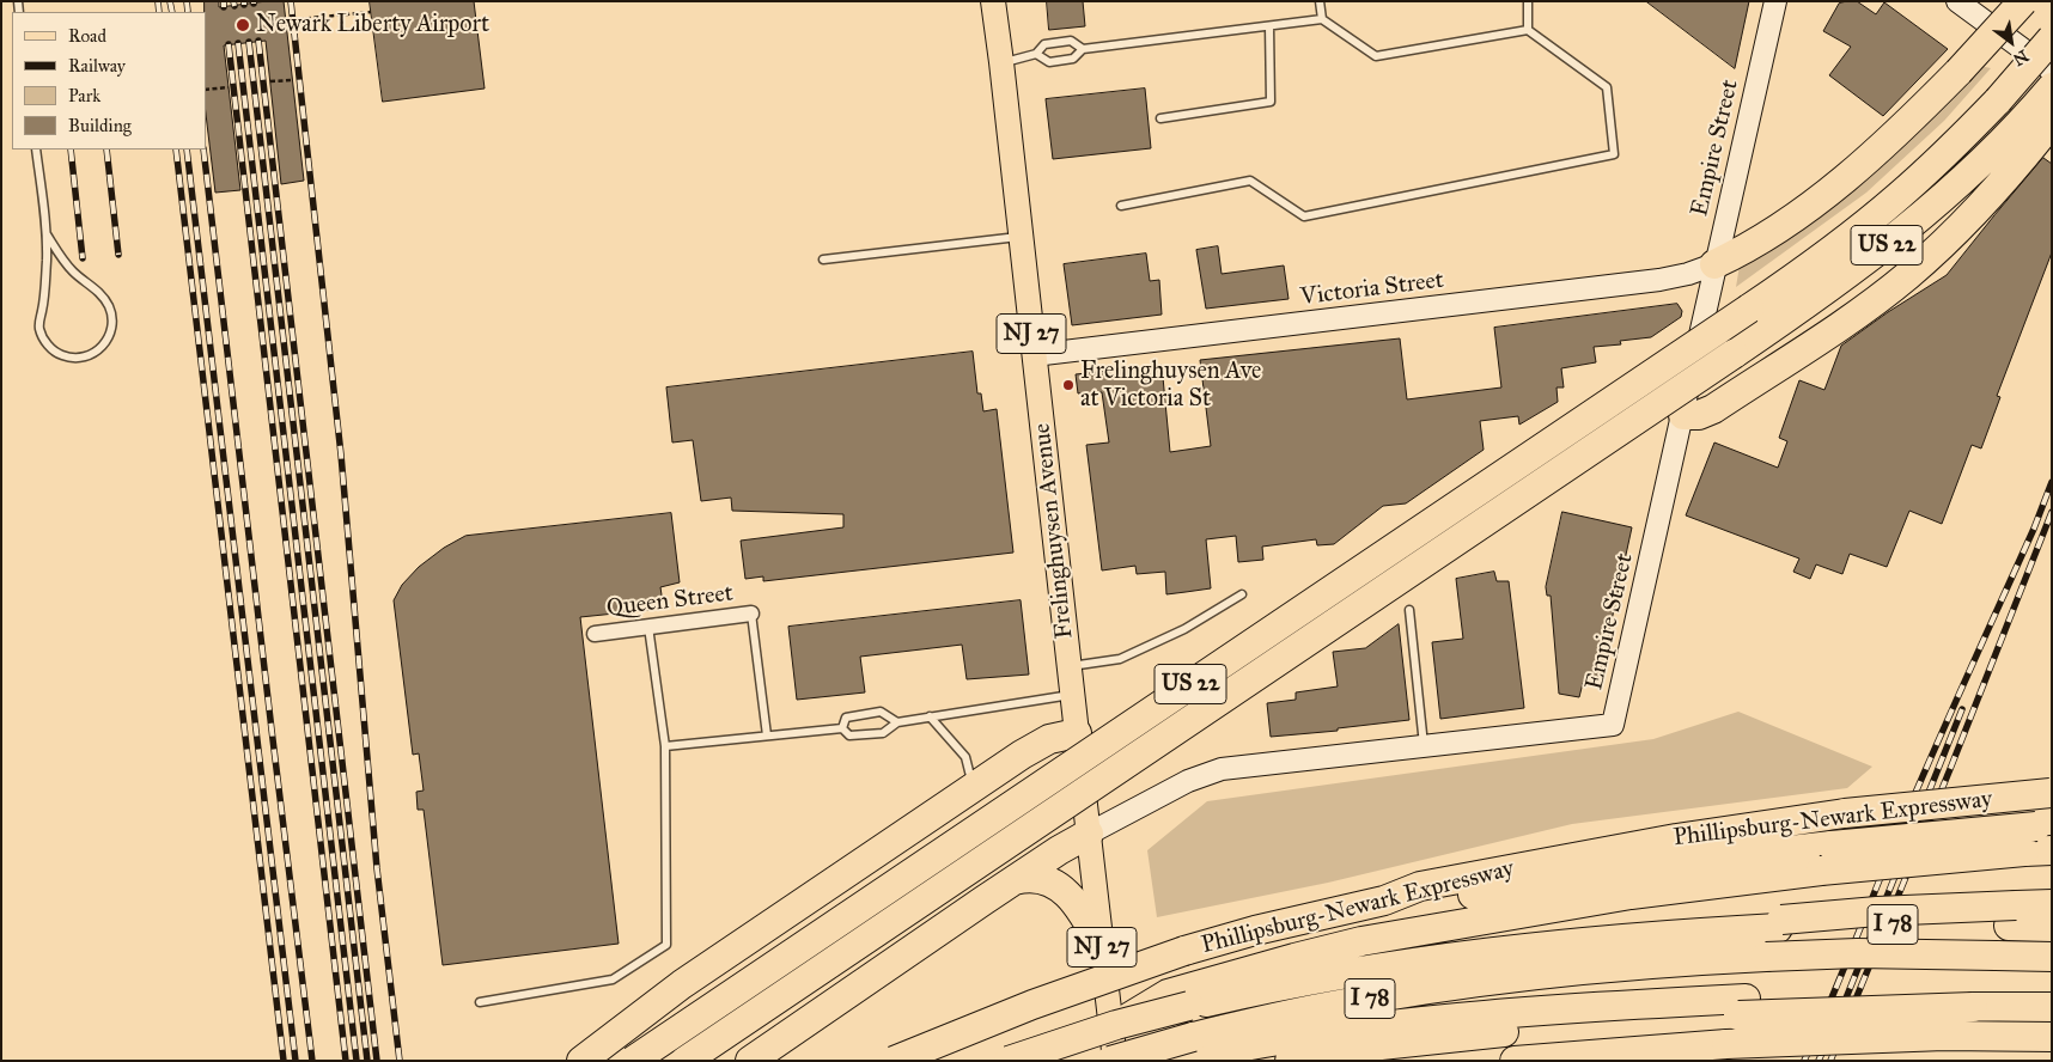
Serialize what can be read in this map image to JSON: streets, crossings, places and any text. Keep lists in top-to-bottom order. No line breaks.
{"streets":{"highway":["US 22","Phillipsburg-Newark Expressway","I 78"],"main road":["NJ 27","Frelinghuysen Avenue"],"street":["Empire Street","Victoria Street","Queen Street"]},"crossings":[["Empire Street","Victoria Street"],["Empire Street","Frelinghuysen Avenue"],["Victoria Street","Frelinghuysen Avenue"]],"places":["Newark Liberty Airport","Frelinghuysen Ave at Victoria St"],"legend":["Road","Railway","Park","Building"],"north":"bottom right"}
